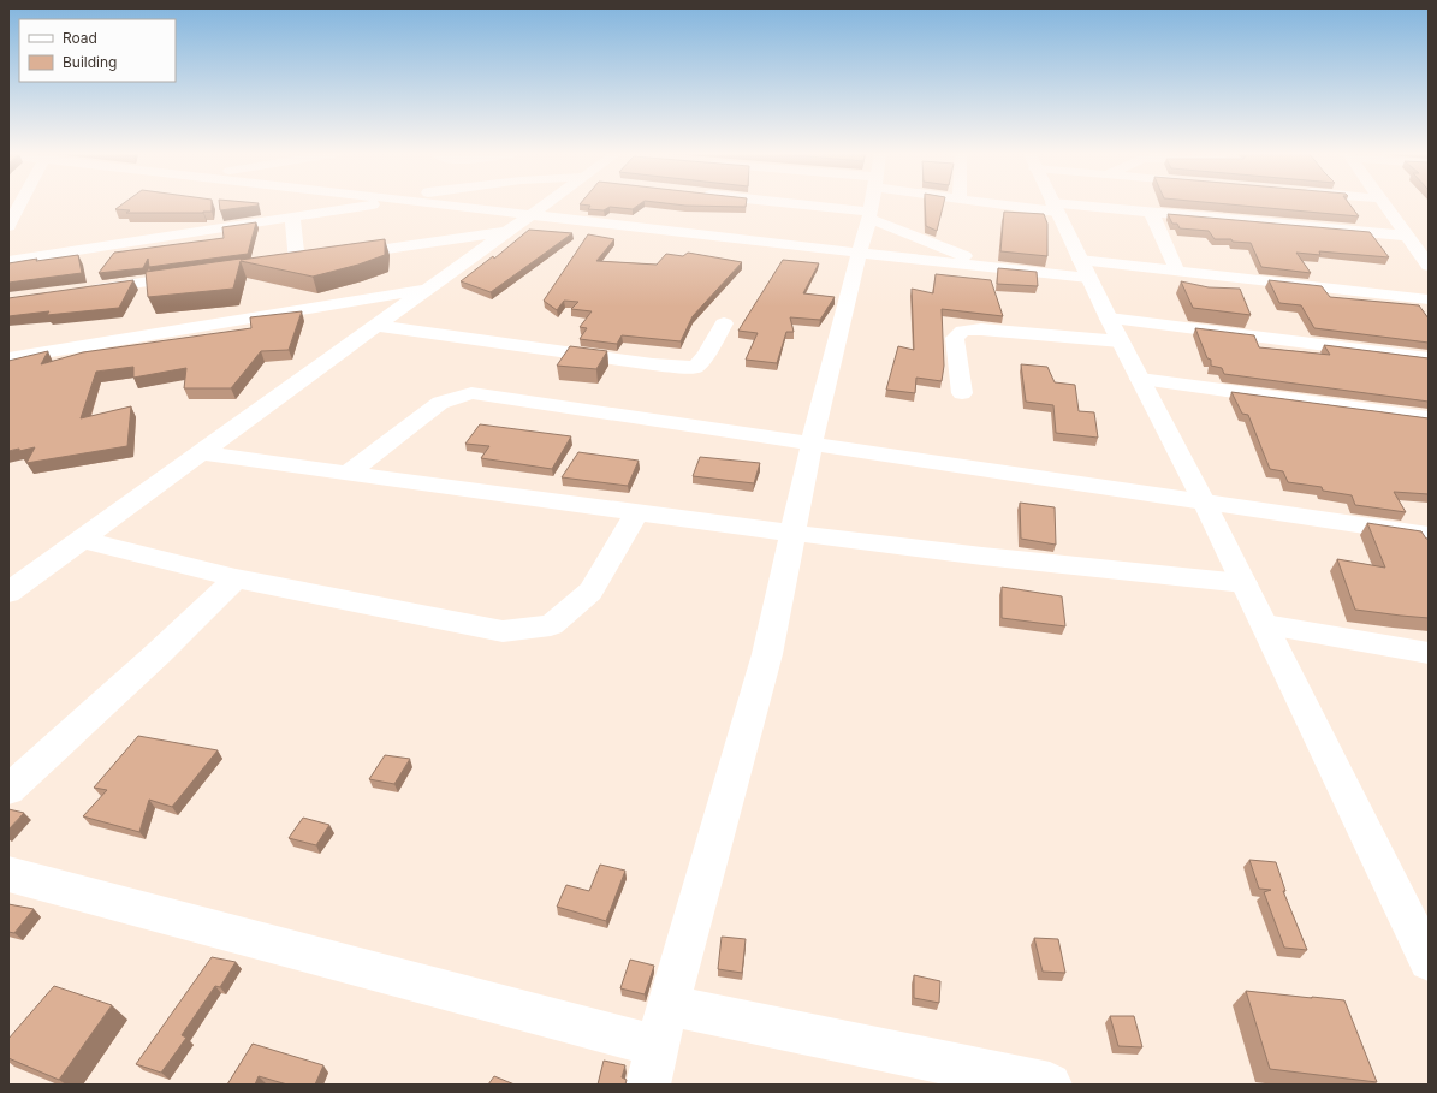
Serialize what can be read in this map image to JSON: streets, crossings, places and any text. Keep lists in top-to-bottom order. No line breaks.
{"legend":["Road","Building"]}
